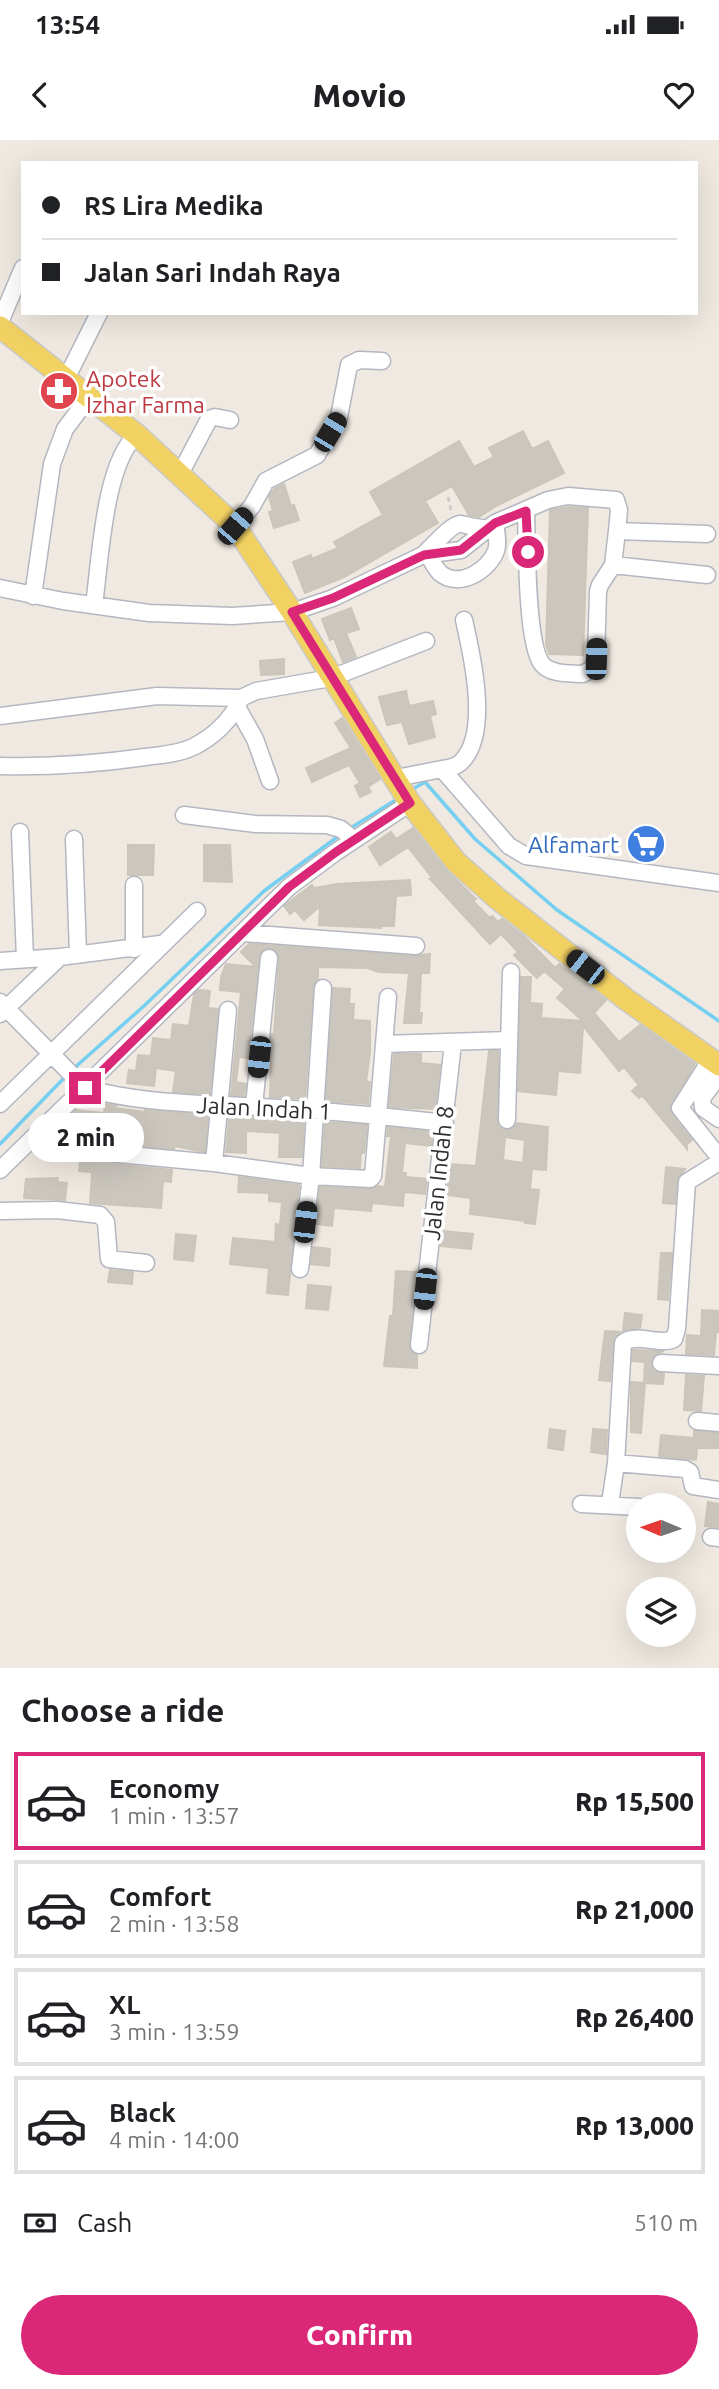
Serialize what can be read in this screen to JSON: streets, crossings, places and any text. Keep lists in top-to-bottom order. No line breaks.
{"streets":{"street":["Jalan Indah 1","Jalan Indah 8"]},"crossings":[["Jalan Indah 1","Jalan Indah 8"]],"places":{"pharmacy":["Apotek Izhar Farma"],"supermarket":["Alfamart"]},"north":"left","page":{"status":"13:54","header":"Movio","banner":["RS Lira Medika","Jalan Sari Indah Raya"],"bubble":"2 min","heading":"Choose a ride","list":[{"name":"Economy","note":"1 min · 13:57","value":"Rp 15,500"},{"name":"Comfort","note":"2 min · 13:58","value":"Rp 21,000"},{"name":"XL","note":"3 min · 13:59","value":"Rp 26,400"},{"name":"Black","note":"4 min · 14:00","value":"Rp 13,000"}],"pay":["Cash","510 m"],"buttons":"Confirm"}}
